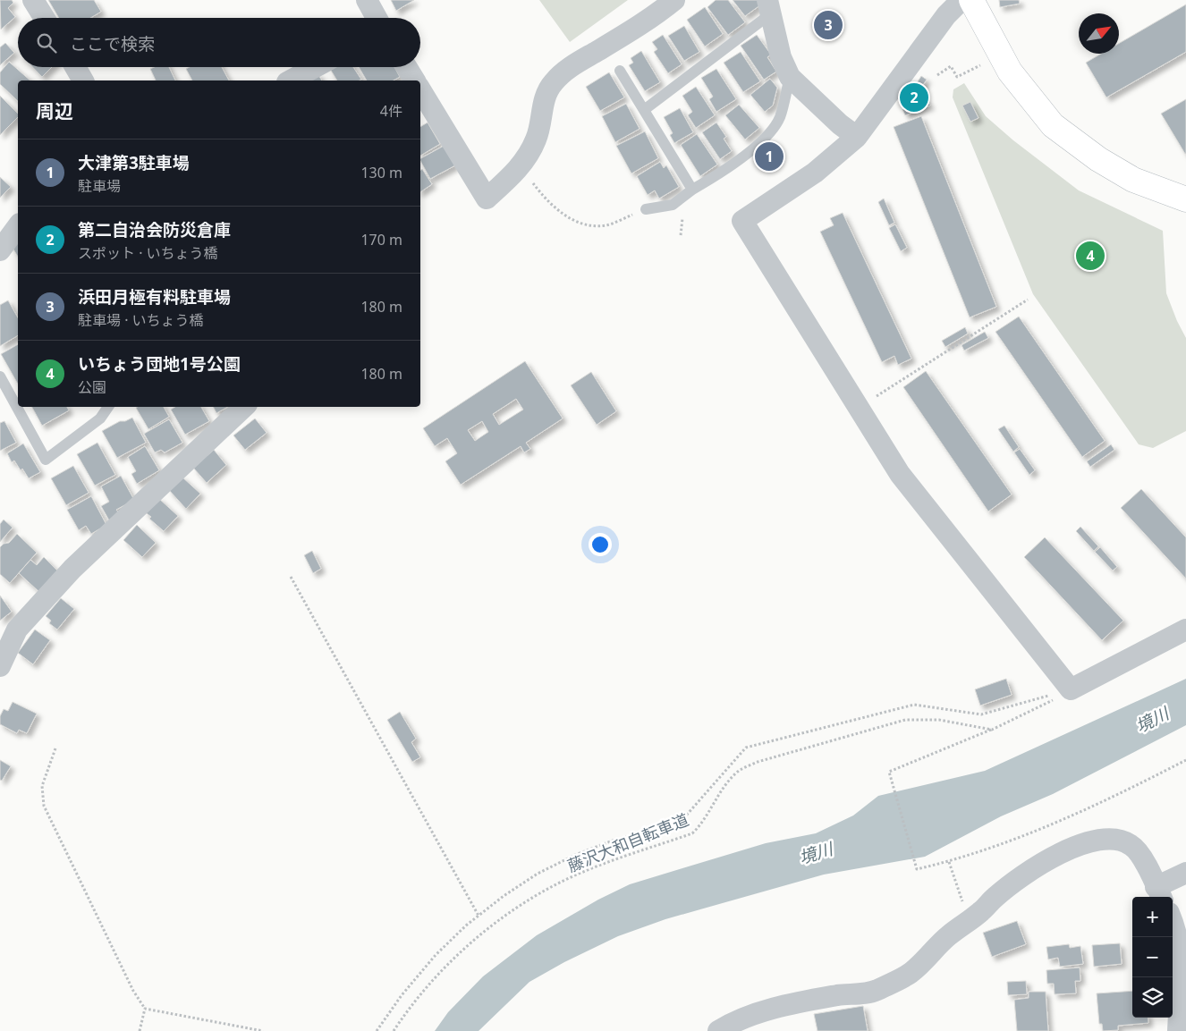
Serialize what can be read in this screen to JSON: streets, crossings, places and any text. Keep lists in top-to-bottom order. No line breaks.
{"streets":{"path":["藤沢大和自転車道"]},"water":["境川"],"north":"top right","page":{"pins":["3","2","1","4"],"search":"ここで検索","heading":["周辺","4件"],"list":[{"mark":"1","name":"大津第3駐車場","note":"駐車場","value":"130 m"},{"mark":"2","name":"第二自治会防災倉庫","note":"スポット · いちょう橋","value":"170 m"},{"mark":"3","name":"浜田月極有料駐車場","note":"駐車場 · いちょう橋","value":"180 m"},{"mark":"4","name":"いちょう団地1号公園","note":"公園","value":"180 m"}],"map_buttons":["+","−"]}}
